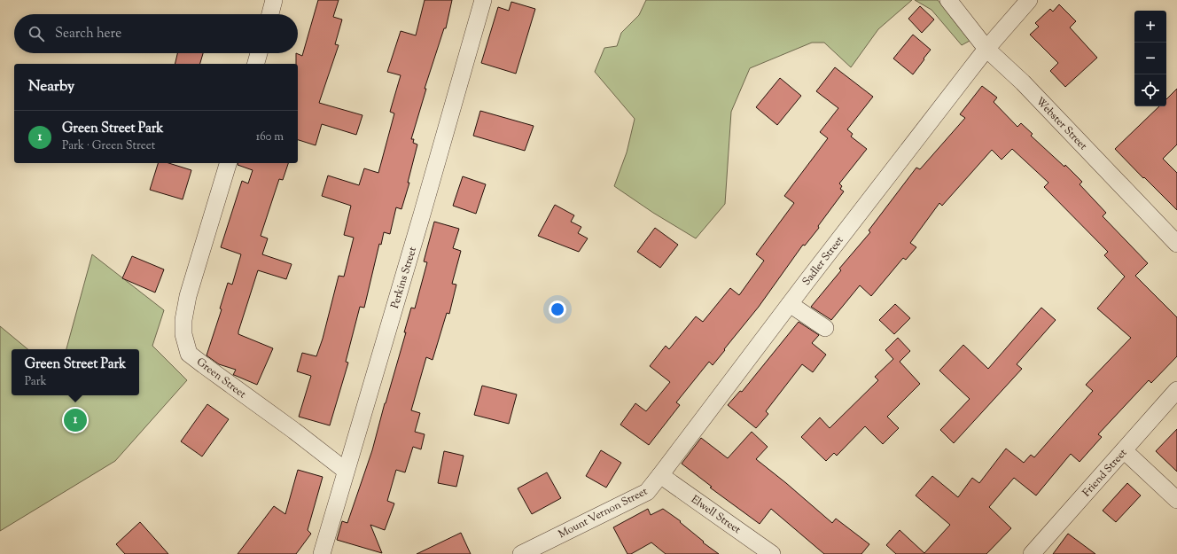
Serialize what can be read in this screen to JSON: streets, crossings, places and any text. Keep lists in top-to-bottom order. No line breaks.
{"streets":{"street":["Webster Street","Sadler Street","Perkins Street","Green Street","Friend Street","Mount Vernon Street","Elwell Street"]},"crossings":[["Webster Street","Sadler Street"],["Sadler Street","Mount Vernon Street"],["Sadler Street","Elwell Street"],["Perkins Street","Green Street"],["Mount Vernon Street","Elwell Street"]],"page":{"map_buttons":["+","−"],"search":"Search here","heading":"Nearby","list":[{"mark":"1","name":"Green Street Park","note":"Park · Green Street","value":"160 m"}],"popup":["Green Street Park","Park"],"pins":"1"}}
